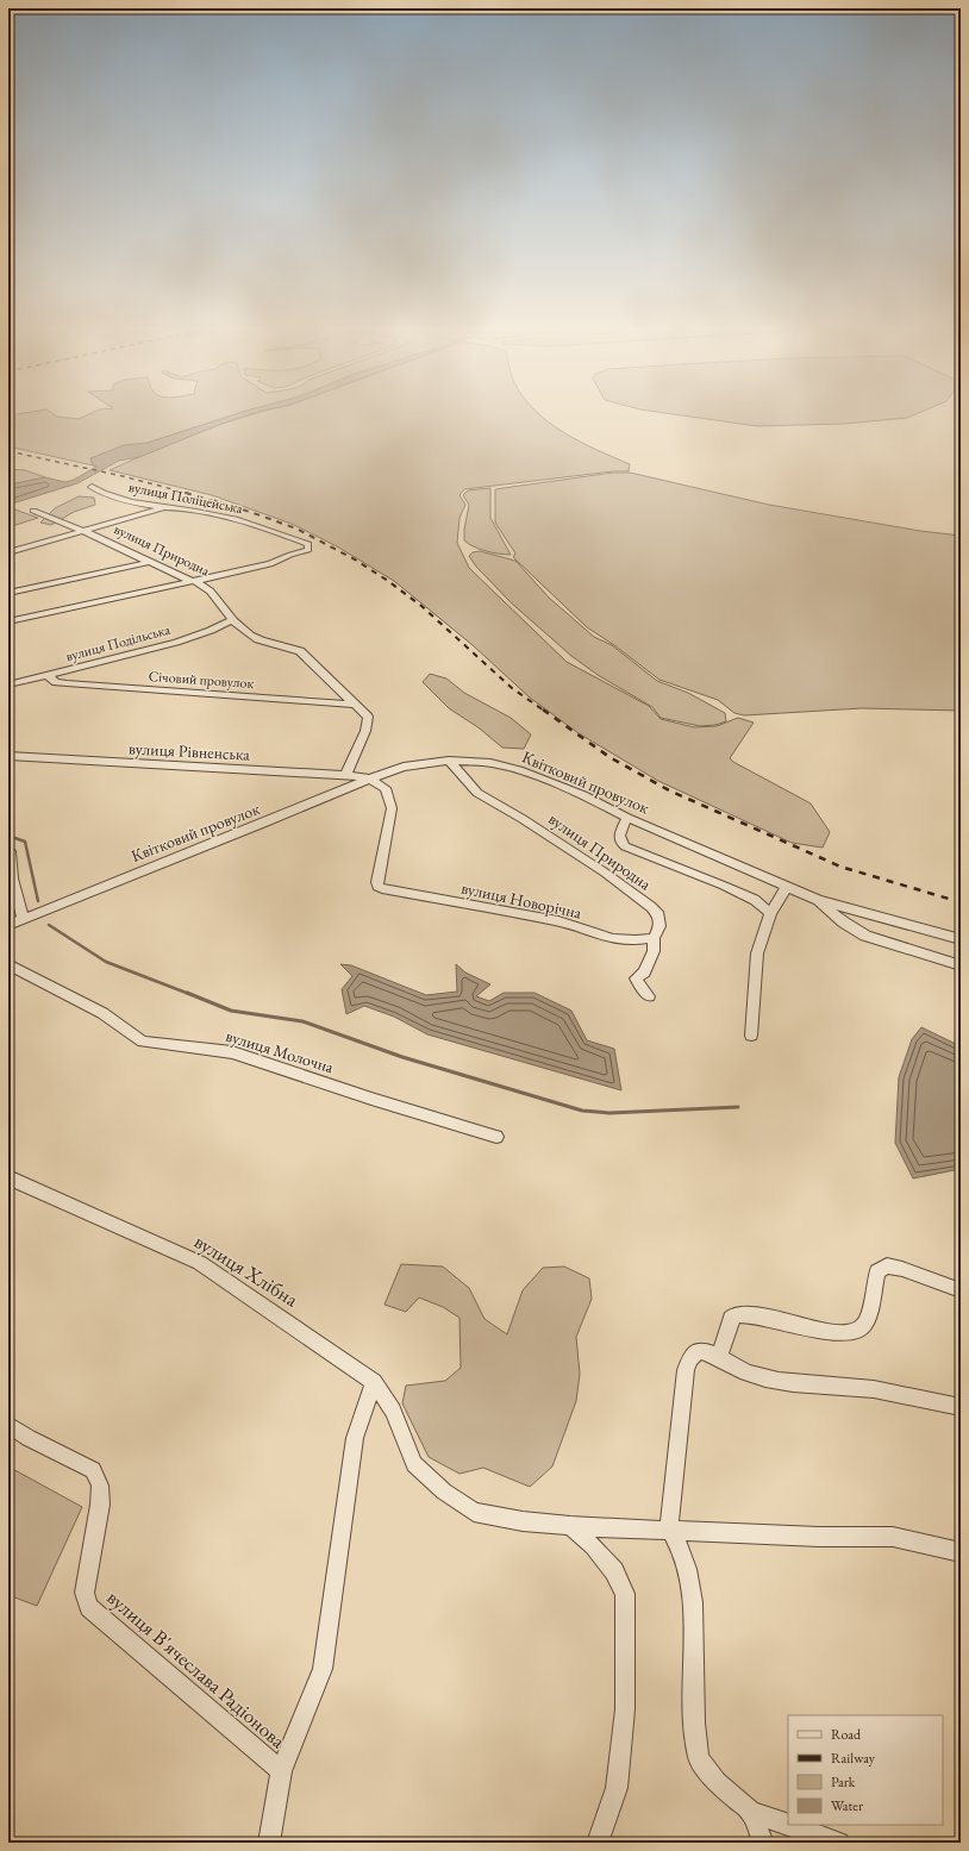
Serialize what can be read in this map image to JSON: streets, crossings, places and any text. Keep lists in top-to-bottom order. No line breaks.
{"streets":{"street":["вулиця Поліцейська","вулиця Природна","вулиця Подільська","Січовий провулок","вулиця Рівненська","Квітковий провулок","вулиця Новорічна","вулиця Молочна","вулиця Хлібна","вулиця В'ячеслава Радіонова"]},"crossings":[["вулиця Поліцейська","вулиця Природна"],["вулиця Природна","вулиця Подільська"],["вулиця Природна","Січовий провулок"],["вулиця Природна","вулиця Рівненська"],["вулиця Природна","Квітковий провулок"],["вулиця Природна","вулиця Новорічна"],["вулиця Подільська","Січовий провулок"],["вулиця Рівненська","Квітковий провулок"],["вулиця Рівненська","вулиця Новорічна"],["Квітковий провулок","вулиця Новорічна"]],"legend":["Road","Railway","Park","Water"]}
